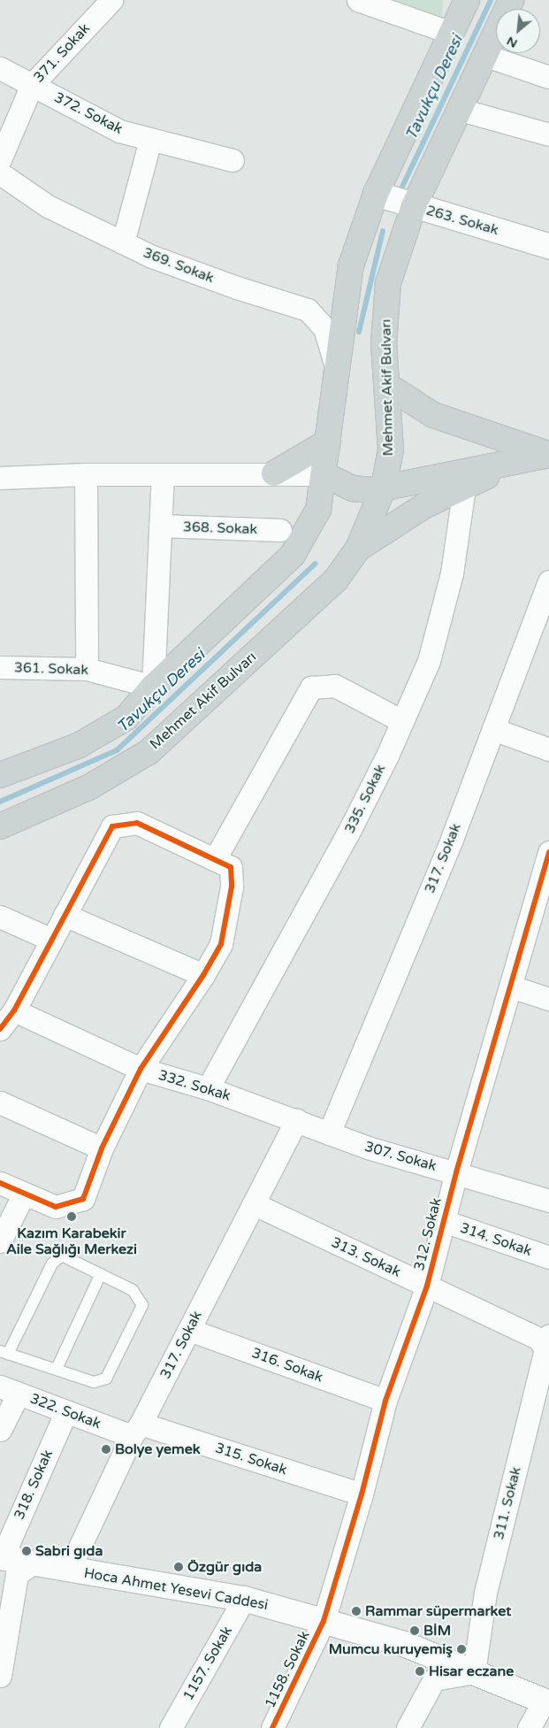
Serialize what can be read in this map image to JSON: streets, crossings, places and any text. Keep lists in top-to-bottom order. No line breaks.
{"streets":{"main road":["263. Sokak","Mehmet Akif Bulvarı","Hoca Ahmet Yesevi Caddesi"],"street":["371. Sokak","372. Sokak","369. Sokak","368. Sokak","361. Sokak","335. Sokak","317. Sokak","332. Sokak","307. Sokak","312. Sokak","314. Sokak","313. Sokak","316. Sokak","322. Sokak","315. Sokak","318. Sokak","311. Sokak","1157. Sokak","1158. Sokak"]},"crossings":[["371. Sokak","372. Sokak"],["263. Sokak","Mehmet Akif Bulvarı"],["335. Sokak","332. Sokak"],["317. Sokak","332. Sokak"],["317. Sokak","307. Sokak"],["317. Sokak","313. Sokak"],["317. Sokak","316. Sokak"],["317. Sokak","322. Sokak"],["317. Sokak","315. Sokak"],["317. Sokak","Hoca Ahmet Yesevi Caddesi"],["332. Sokak","307. Sokak"],["307. Sokak","312. Sokak"],["312. Sokak","314. Sokak"],["312. Sokak","313. Sokak"],["312. Sokak","316. Sokak"],["312. Sokak","315. Sokak"],["312. Sokak","Hoca Ahmet Yesevi Caddesi"],["312. Sokak","1158. Sokak"],["313. Sokak","311. Sokak"],["322. Sokak","315. Sokak"],["322. Sokak","318. Sokak"],["318. Sokak","Hoca Ahmet Yesevi Caddesi"],["311. Sokak","Hoca Ahmet Yesevi Caddesi"],["Hoca Ahmet Yesevi Caddesi","1157. Sokak"],["Hoca Ahmet Yesevi Caddesi","1158. Sokak"]],"water":["Tavukçu Deresi"],"places":["Kazım Karabekir Aile Sağlığı Merkezi","Bolye yemek","Sabri gıda","Özgür gıda","Rammar süpermarket","BİM","Mumcu kuruyemiş","Hisar eczane"],"north":"bottom left"}
